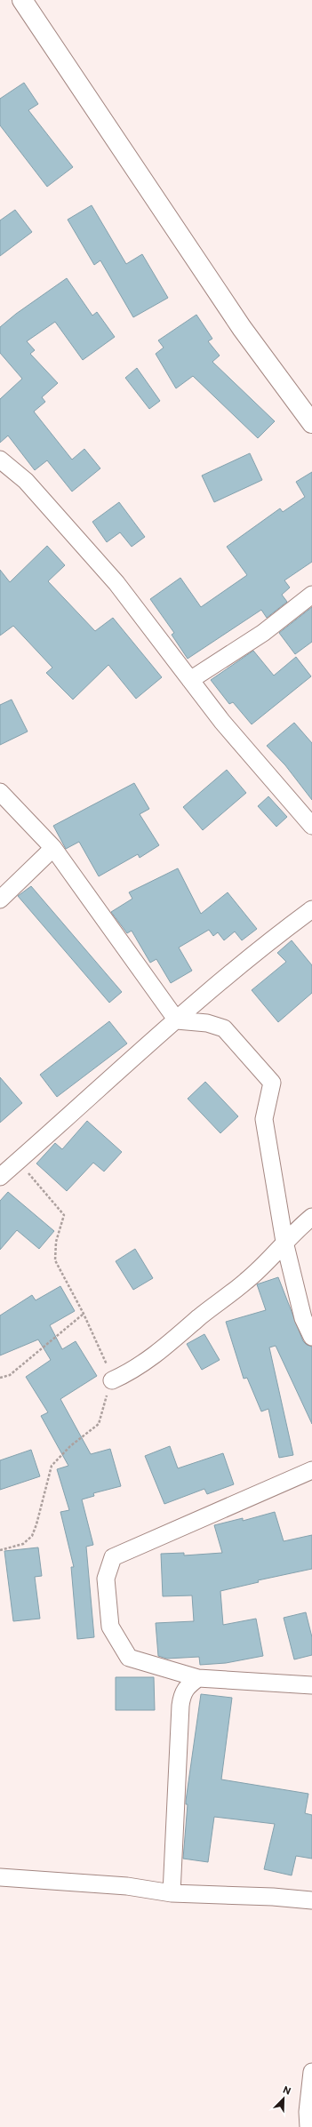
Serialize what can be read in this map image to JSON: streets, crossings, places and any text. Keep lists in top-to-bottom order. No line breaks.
{"north":"top right"}
